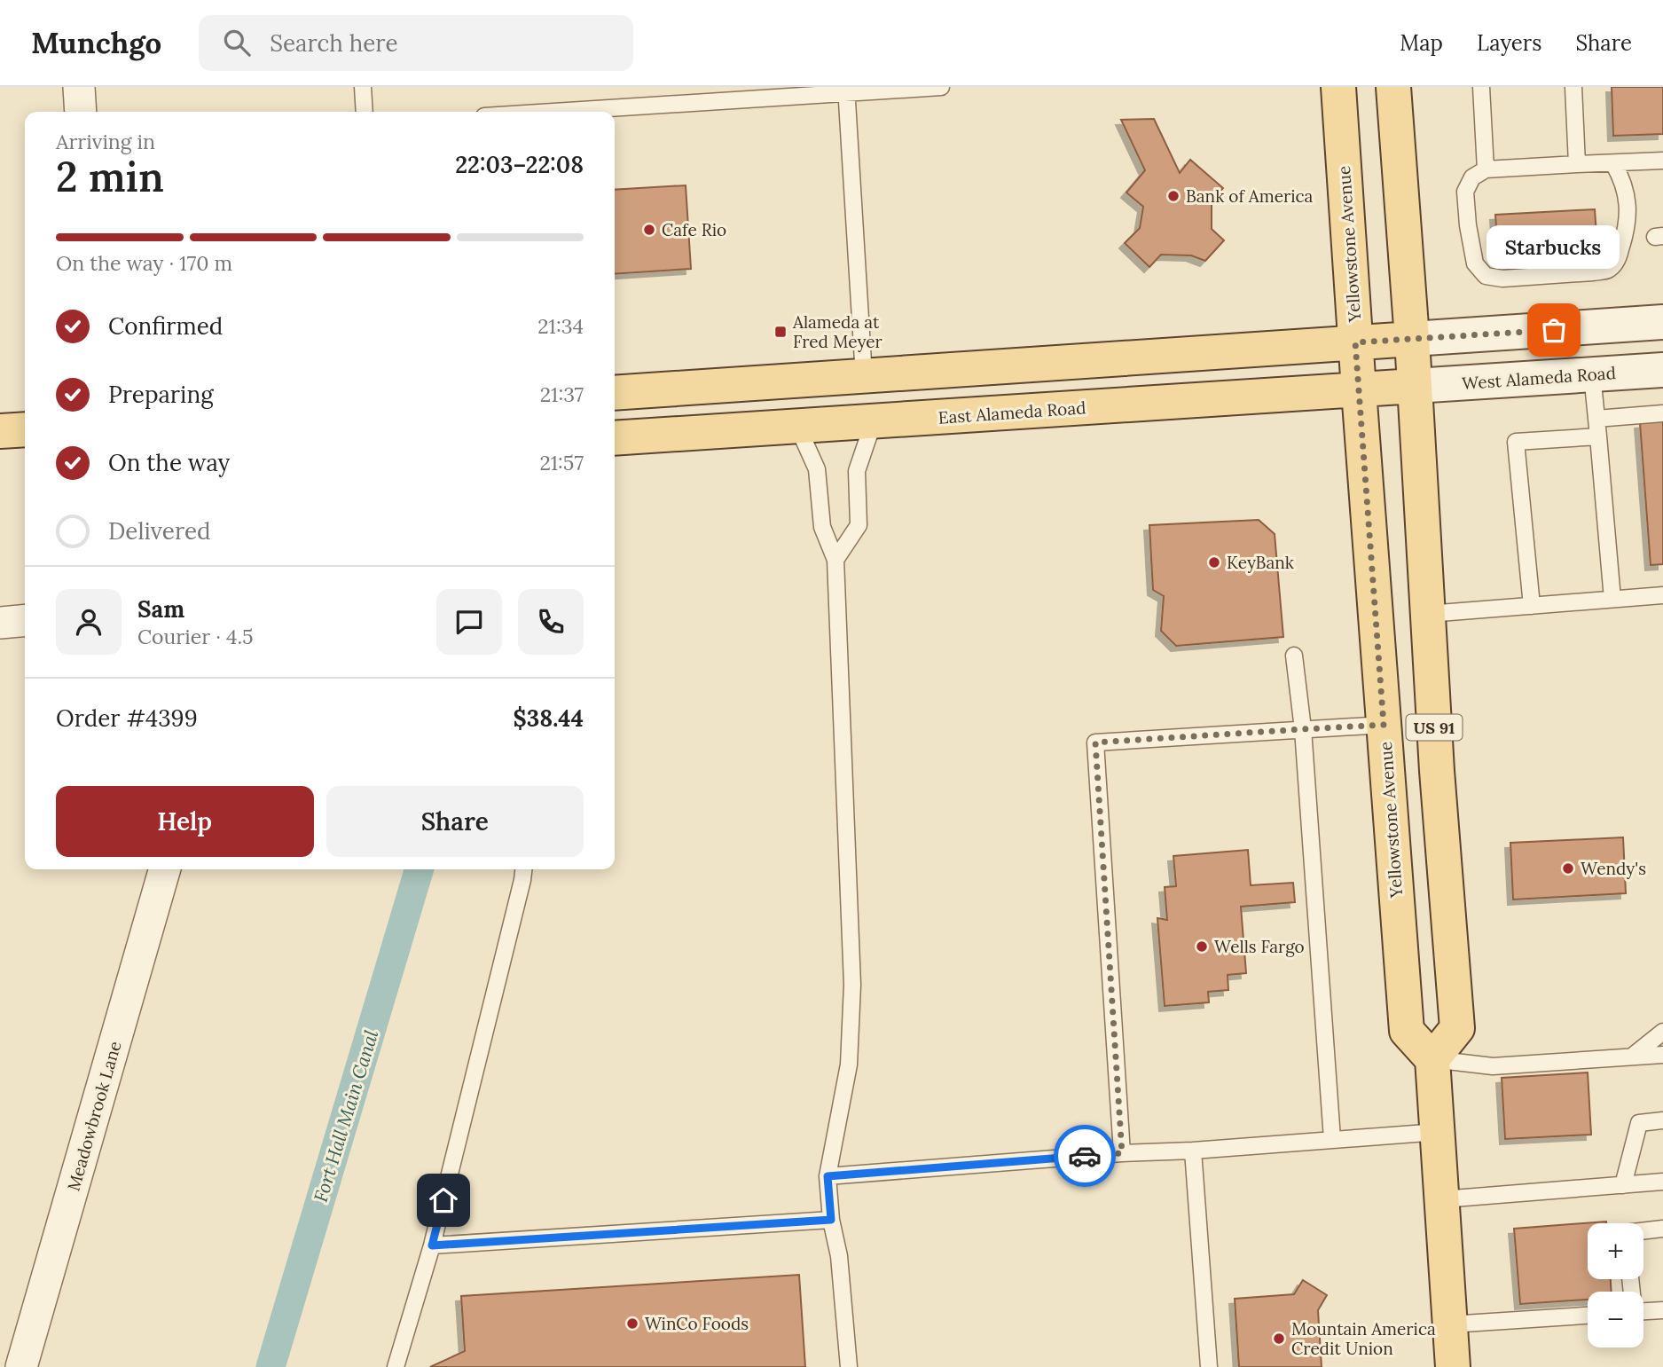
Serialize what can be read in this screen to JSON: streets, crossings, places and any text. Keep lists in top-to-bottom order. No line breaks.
{"streets":{"main road":["Yellowstone Avenue","West Alameda Road","East Alameda Road","US 91"],"street":["Meadowbrook Lane"]},"crossings":[["Yellowstone Avenue","East Alameda Road"],["Yellowstone Avenue","US 91"],["West Alameda Road","East Alameda Road"],["West Alameda Road","US 91"],["East Alameda Road","US 91"]],"water":["Fort Hall Main Canal"],"places":{"other":["Bank of America","Cafe Rio","Starbucks","KeyBank","Wendy's","Wells Fargo","WinCo Foods","Mountain America Credit Union"],"transit":["Alameda at Fred Meyer"]},"page":{"header":"Munchgo","search":"Search here","nav":["Map","Layers","Share"],"heading":["2 min","Arriving in","22:03–22:08"],"panel":["Sam","Courier · 4.5","Order #4399","$38.44"],"bar":"On the way · 170 m","bubble":"Starbucks","list":[["Confirmed","21:34"],["Preparing","21:37"],["On the way","21:57"],"Delivered"],"buttons":["Help","Share"],"map_buttons":["+","−"]}}
